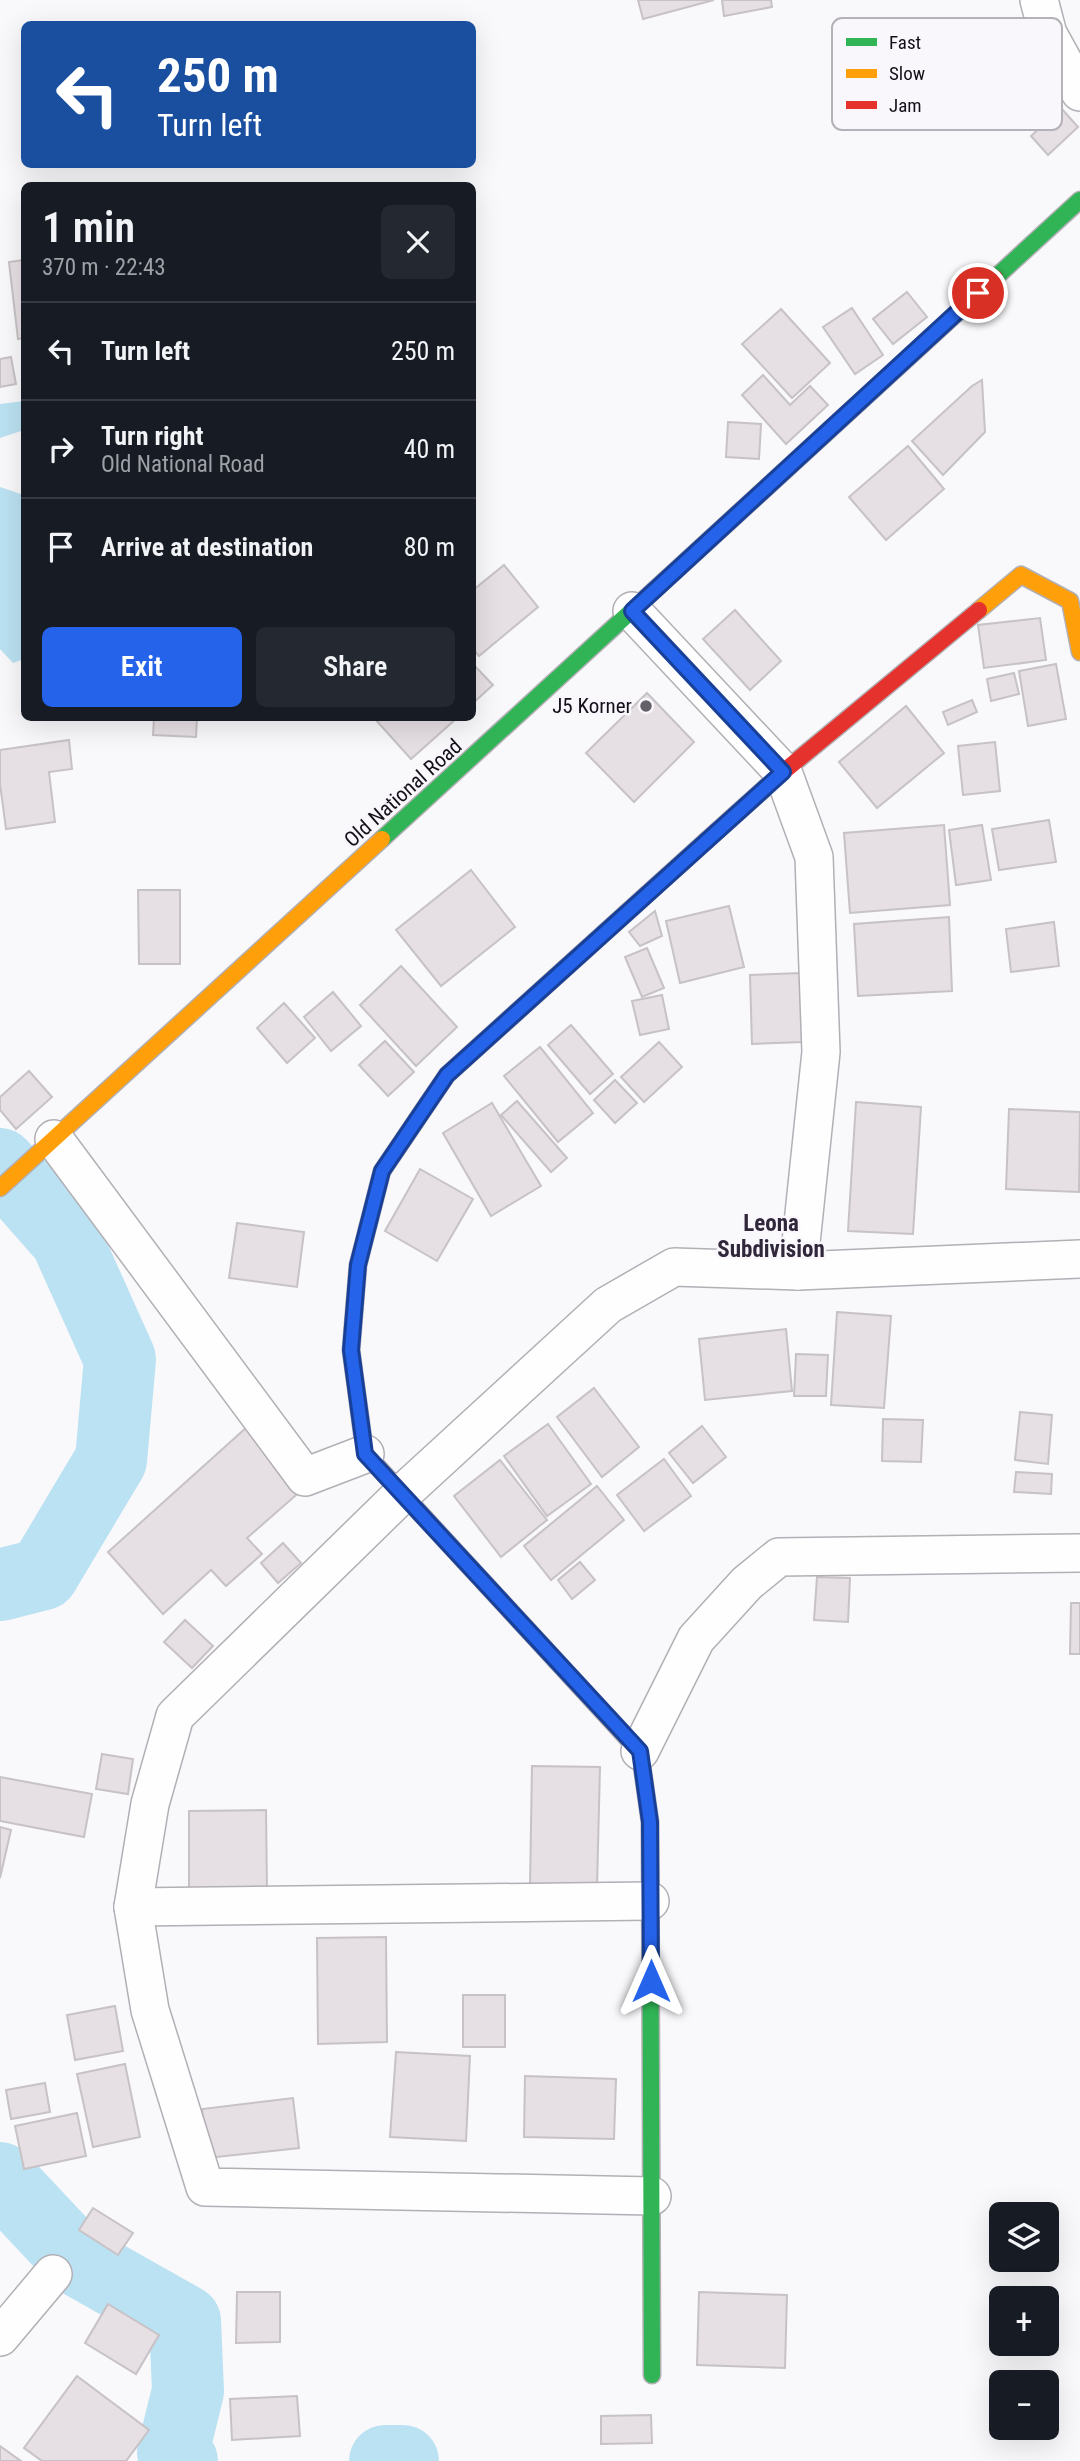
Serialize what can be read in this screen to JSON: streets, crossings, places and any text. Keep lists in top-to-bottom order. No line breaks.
{"streets":{"street":["Old National Road"]},"districts":["Leona Subdivision"],"places":["J5 Korner"],"legend":["Fast","Slow","Jam"],"page":{"turn":["250 m","Turn left"],"heading":["1 min","370 m · 22:43"],"list":[{"name":"Turn left","value":"250 m"},{"name":"Turn right","note":"Old National Road","value":"40 m"},{"name":"Arrive at destination","value":"80 m"}],"buttons":["Exit","Share"],"map_buttons":["+","−"]}}
